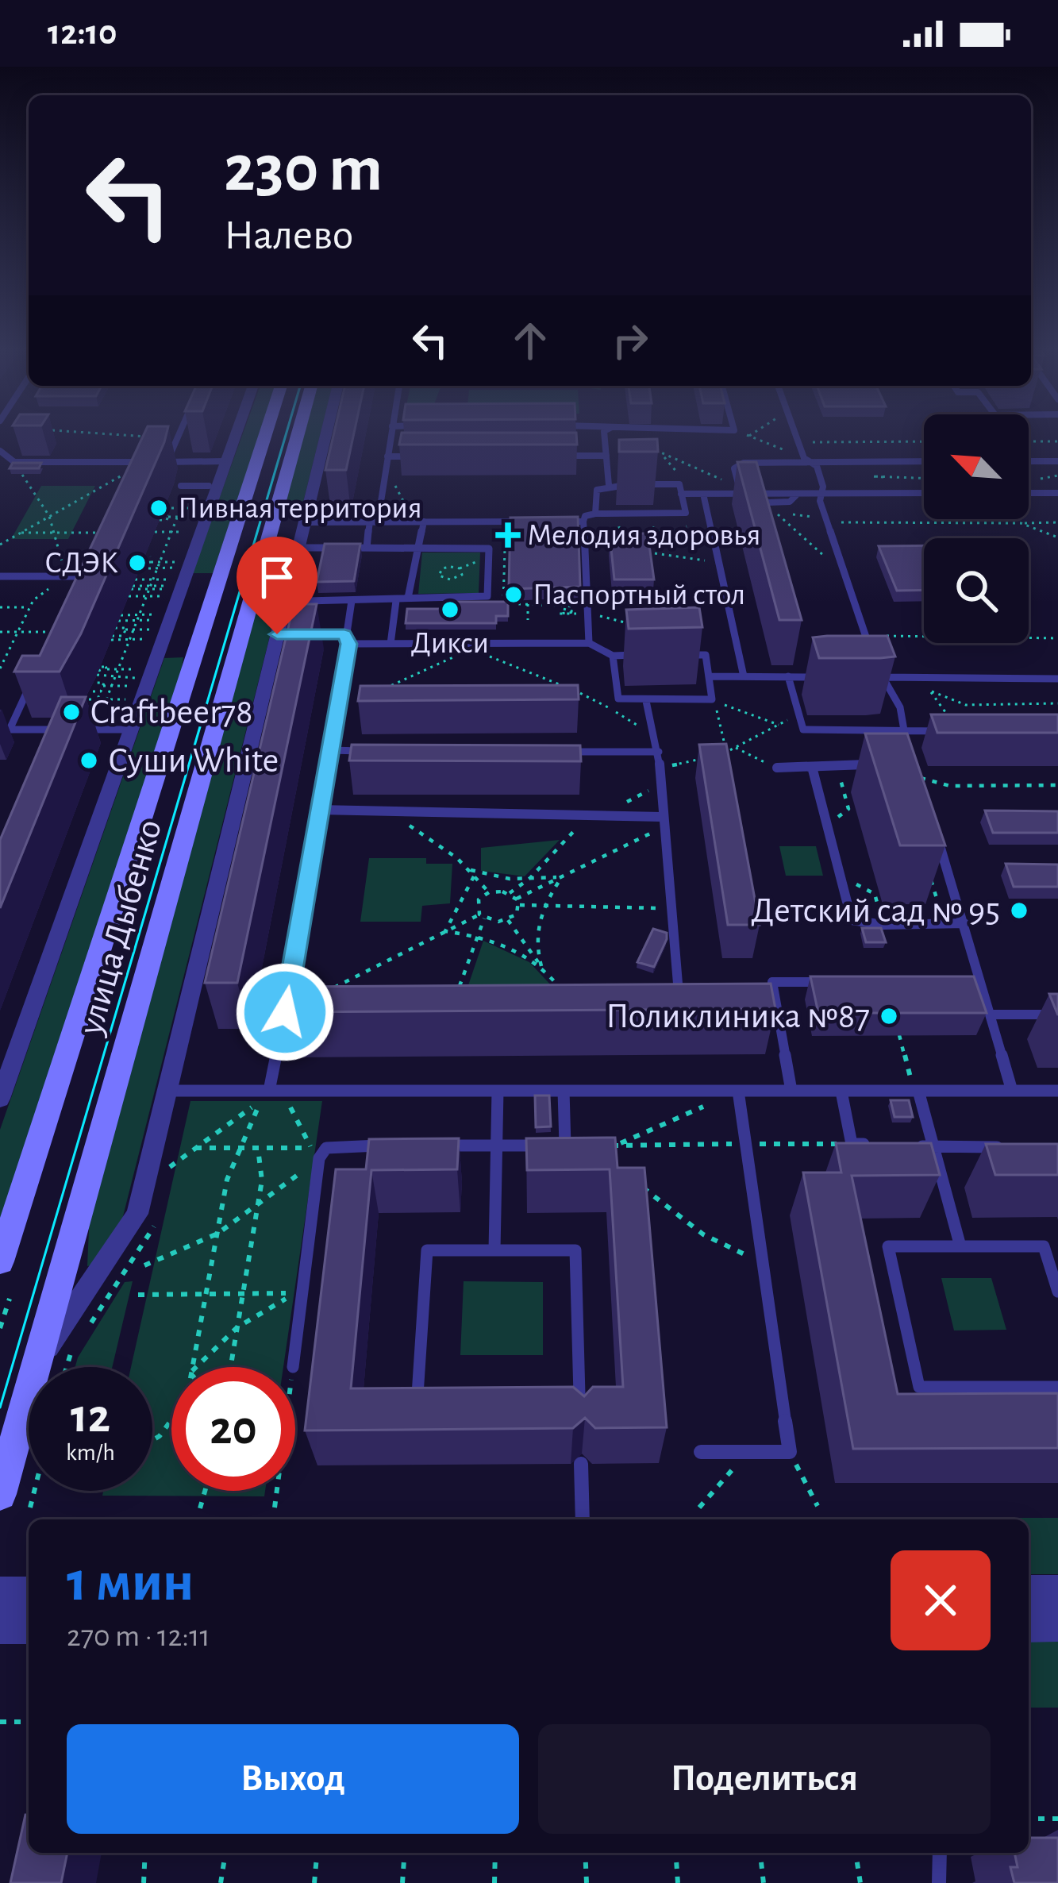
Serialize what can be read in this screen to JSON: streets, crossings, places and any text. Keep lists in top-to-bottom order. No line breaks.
{"streets":{"main road":["улица Дыбенко"]},"places":{"other":["Пивная территория","СДЭК","Паспортный стол","Дикси","Craftbeer78","Суши White","Детский сад № 95","Поликлиника №87"],"health":["Мелодия здоровья"]},"north":"top left","page":{"status":"12:10","turn":["230 m","Налево"],"speed":"12 km/h","limit":"20","heading":["1 мин","270 m · 12:11"],"buttons":["Выход","Поделиться"]}}
